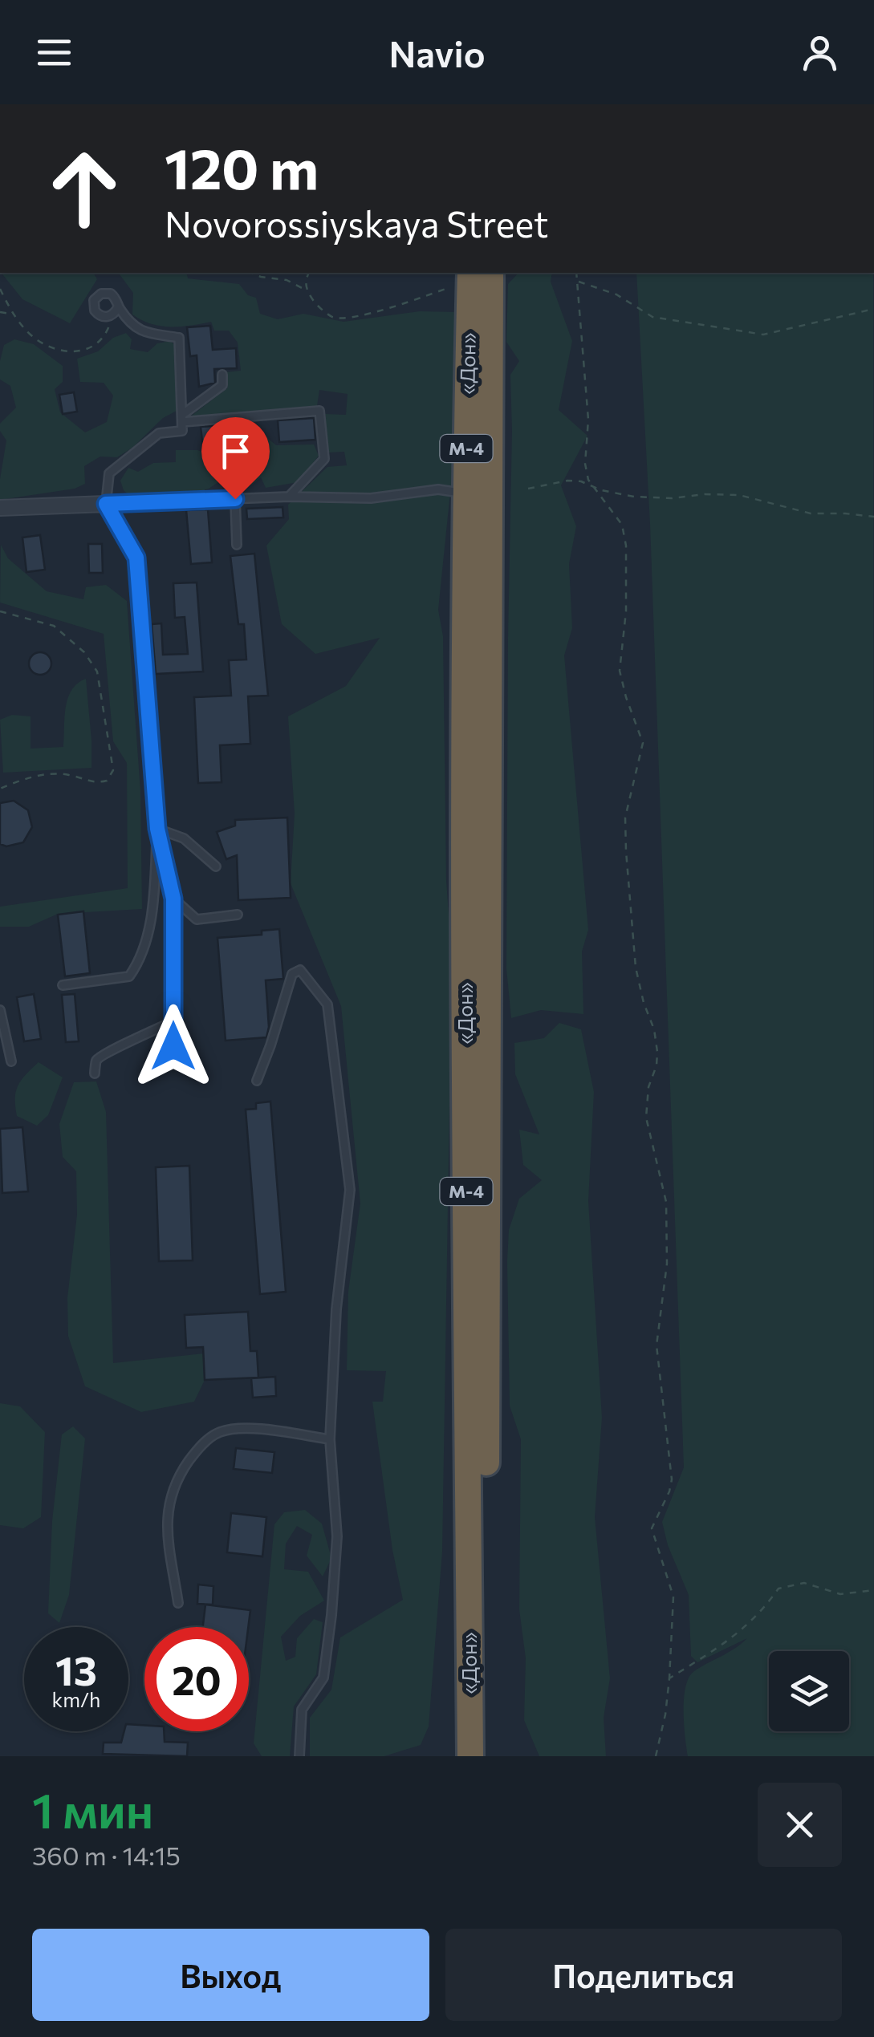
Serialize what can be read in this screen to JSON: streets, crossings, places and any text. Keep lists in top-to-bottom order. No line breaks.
{"streets":{"highway":["«Дон»","М-4"]},"page":{"header":"Navio","turn":["120 m","Novorossiyskaya Street"],"speed":"13 km/h","limit":"20","heading":["1 мин","360 m · 14:15"],"buttons":["Выход","Поделиться"]}}
